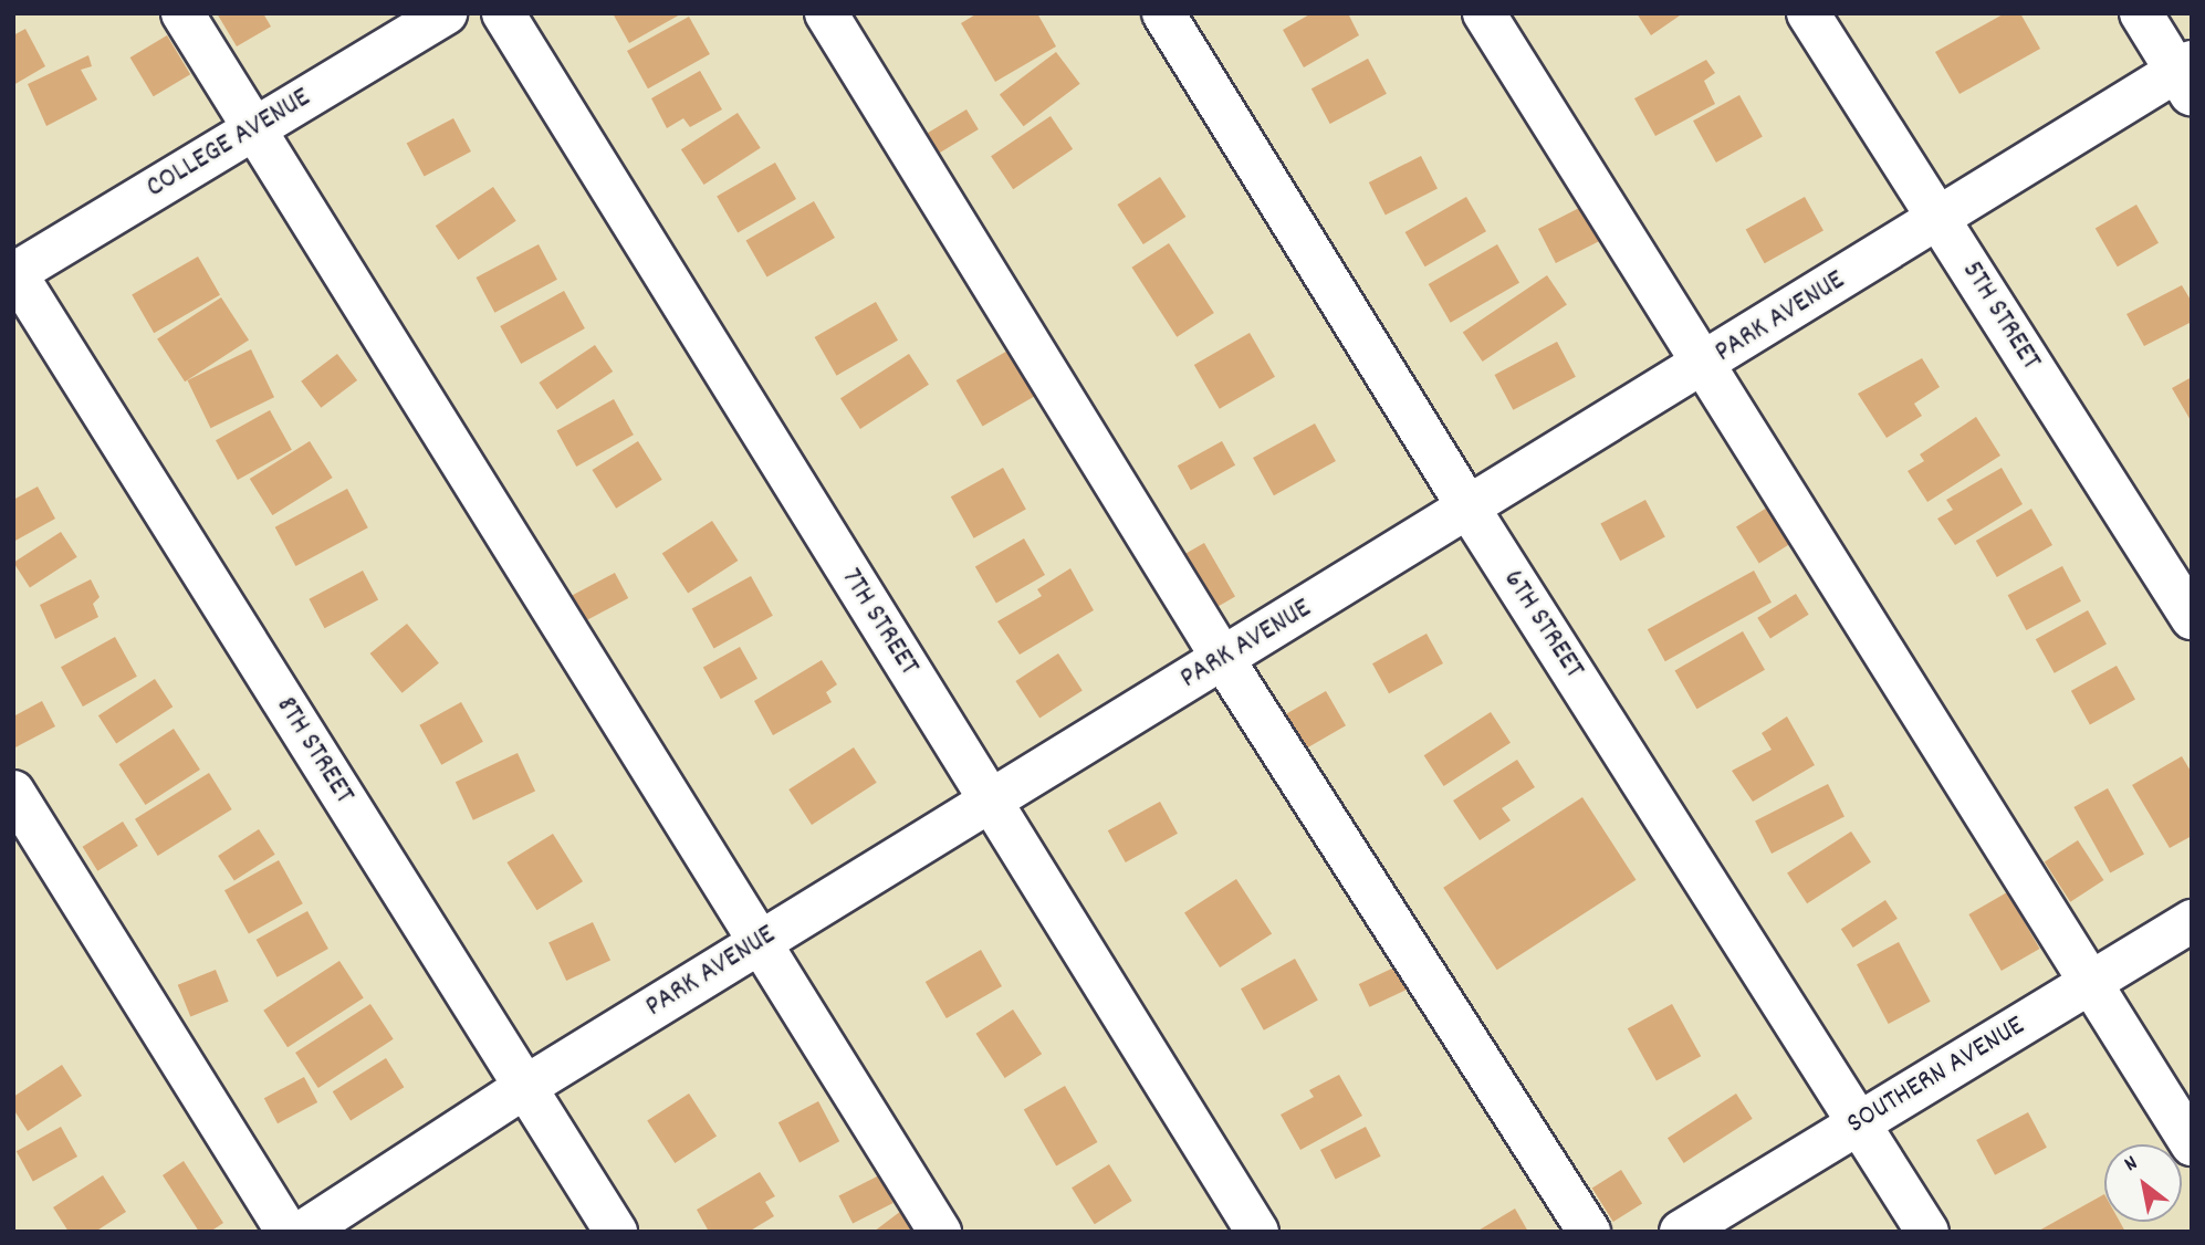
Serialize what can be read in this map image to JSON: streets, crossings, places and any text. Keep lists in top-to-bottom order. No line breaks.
{"streets":{"street":["COLLEGE AVENUE","5TH STREET","PARK AVENUE","7TH STREET","6TH STREET","8TH STREET","SOUTHERN AVENUE"]},"crossings":[["COLLEGE AVENUE","8TH STREET"],["5TH STREET","PARK AVENUE"],["PARK AVENUE","7TH STREET"],["PARK AVENUE","6TH STREET"],["PARK AVENUE","8TH STREET"],["6TH STREET","SOUTHERN AVENUE"]],"north":"top left"}
